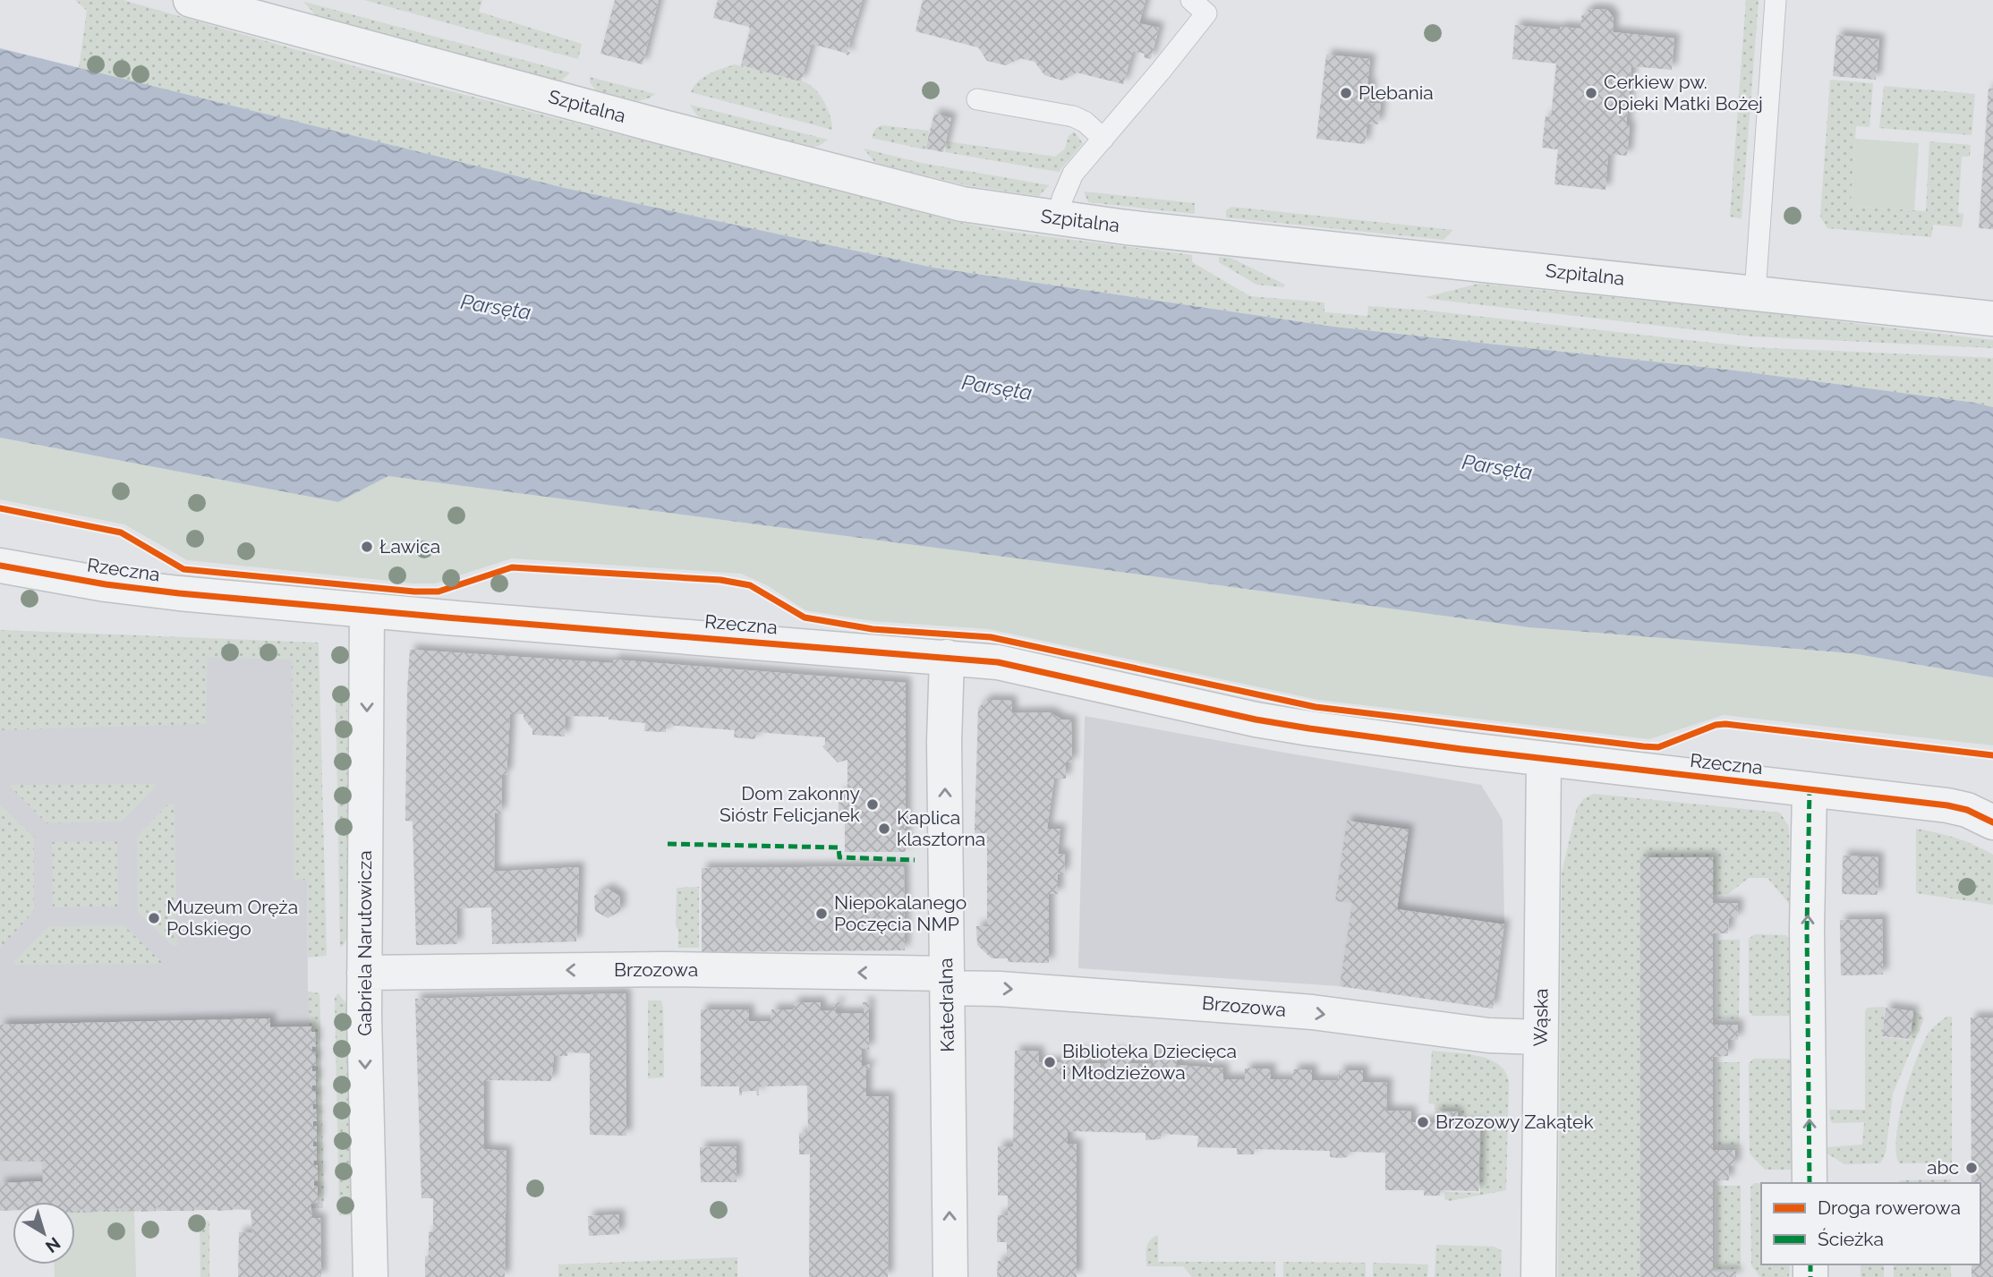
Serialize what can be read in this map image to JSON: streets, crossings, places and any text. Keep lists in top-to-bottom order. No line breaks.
{"streets":{"street":["Szpitalna","Rzeczna","Gabriela Narutowicza","Brzozowa","Katedralna","Wąska"]},"crossings":[["Rzeczna","Gabriela Narutowicza"],["Rzeczna","Katedralna"],["Rzeczna","Wąska"],["Gabriela Narutowicza","Brzozowa"],["Brzozowa","Katedralna"],["Brzozowa","Wąska"]],"one_way":["Gabriela Narutowicza","Katedralna"],"water":["Parsęta"],"places":["Plebania","Cerkiew pw. Opieki Matki Bożej","Ławica","Dom zakonny Sióstr Felicjanek","Kaplica klasztorna","Niepokalanego Poczęcia NMP","Muzeum Oręża Polskiego","Biblioteka Dziecięca i Młodzieżowa","Brzozowy Zakątek","abc"],"legend":["Droga rowerowa","Ścieżka"],"north":"bottom right"}
